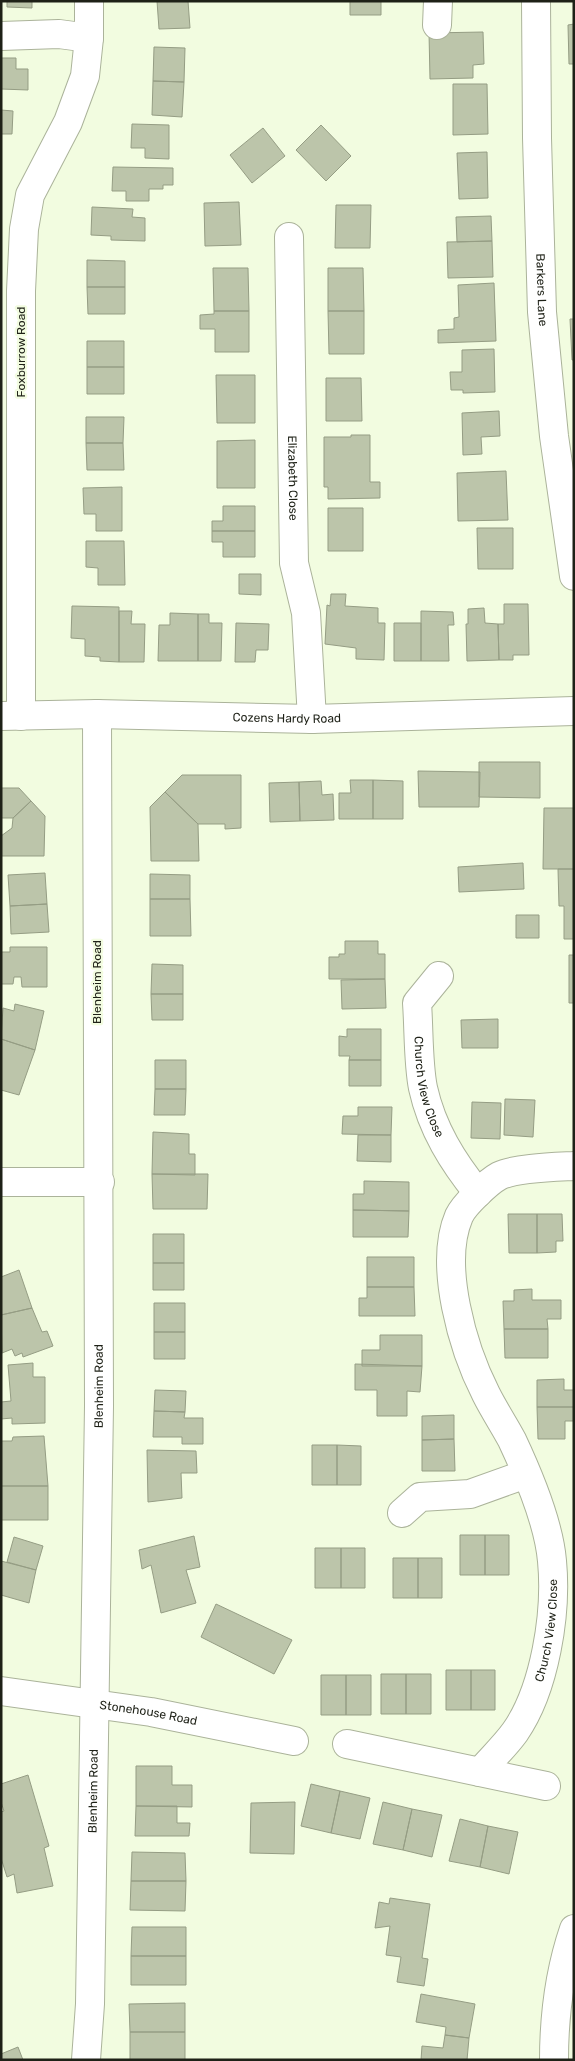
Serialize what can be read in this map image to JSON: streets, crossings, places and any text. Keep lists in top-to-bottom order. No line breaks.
{"streets":{"street":["Barkers Lane","Foxburrow Road","Elizabeth Close","Cozens Hardy Road","Blenheim Road","Church View Close","Stonehouse Road"]},"crossings":[["Foxburrow Road","Cozens Hardy Road"],["Elizabeth Close","Cozens Hardy Road"],["Cozens Hardy Road","Blenheim Road"],["Blenheim Road","Stonehouse Road"]]}
